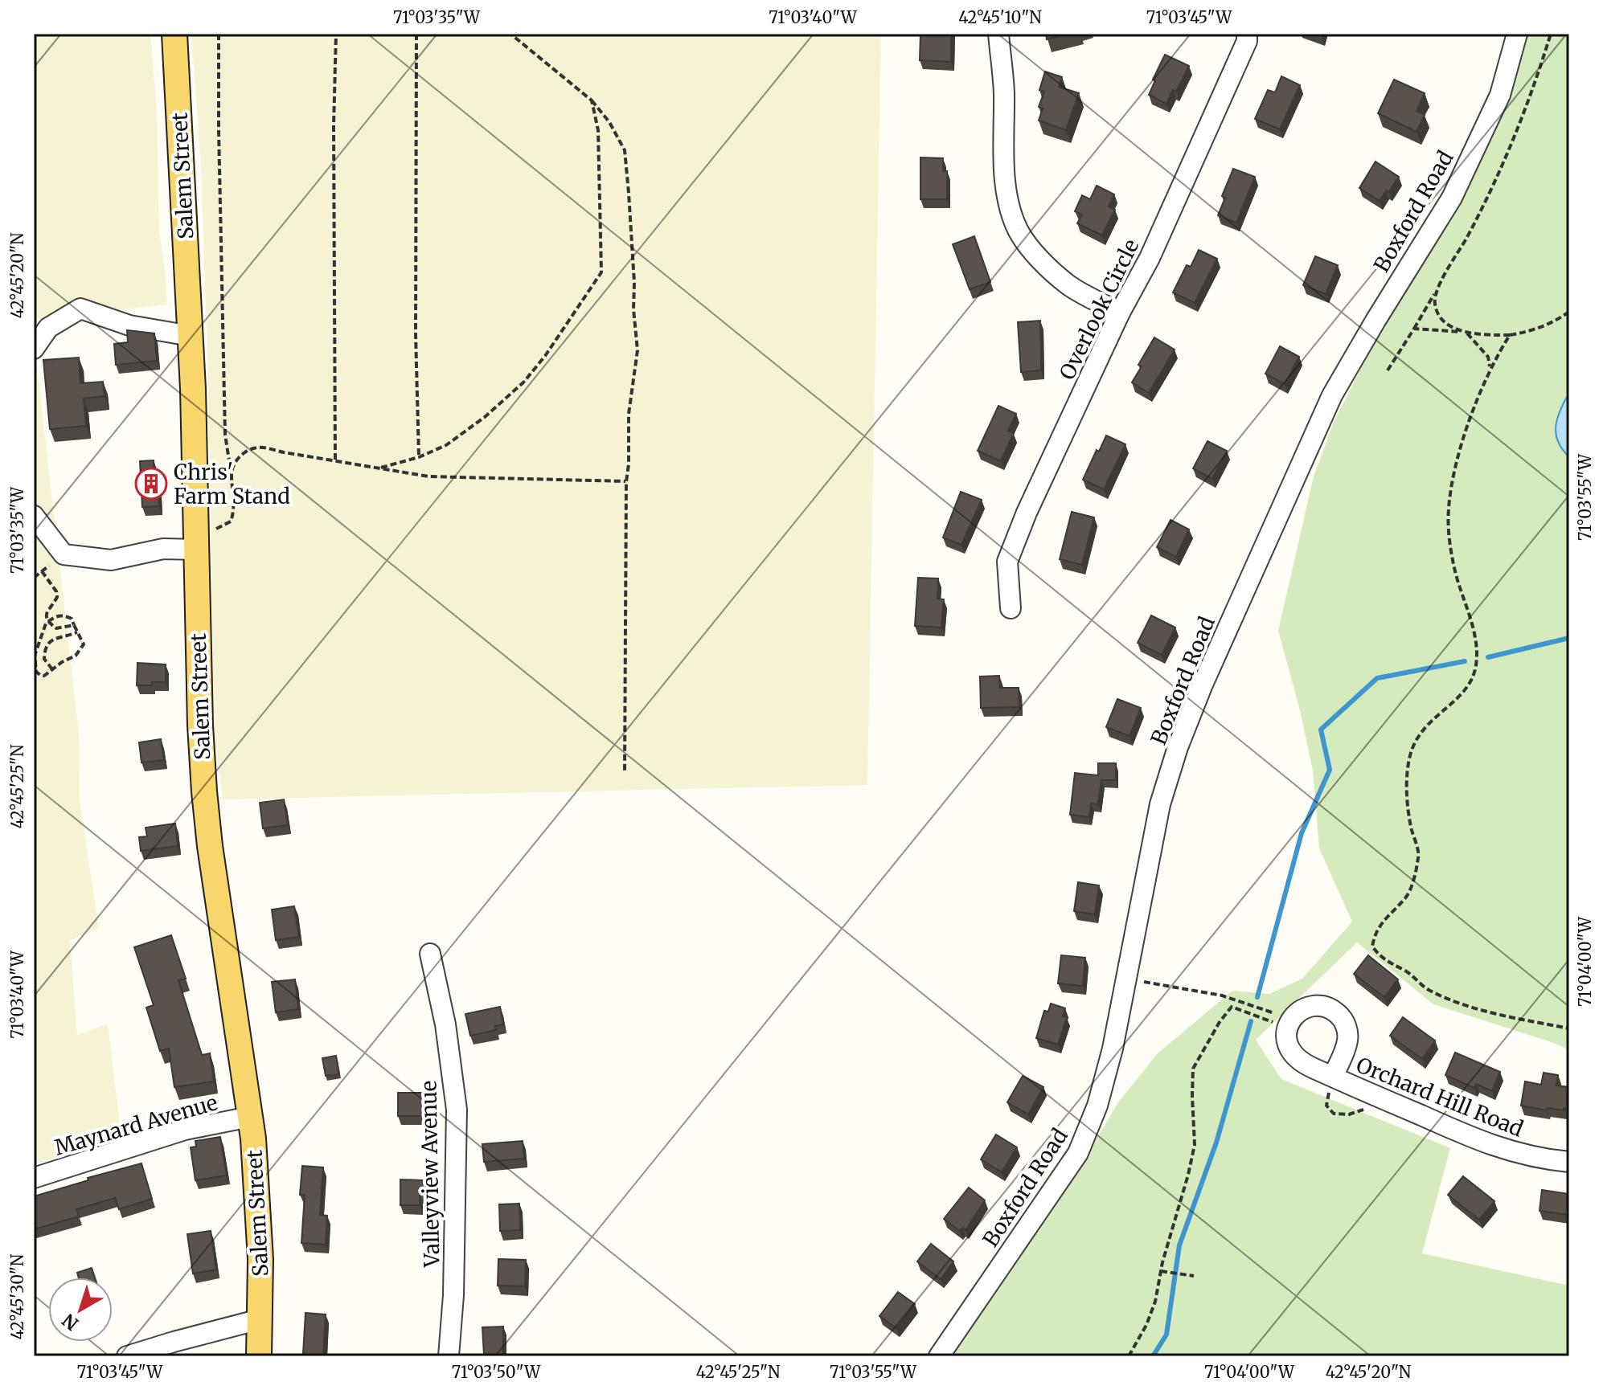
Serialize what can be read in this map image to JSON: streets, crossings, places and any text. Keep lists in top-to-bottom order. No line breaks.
{"streets":{"main road":["Salem Street"],"street":["Boxford Road","Overlook Circle","Orchard Hill Road","Maynard Avenue","Valleyview Avenue"]},"crossings":[["Salem Street","Maynard Avenue"]],"places":{"building":["Chris' Farm Stand"]},"north":"bottom left","coordinates":["71°03'35\"W","71°03'40\"W","42°45'10\"N","71°03'45\"W","42°45'20\"N","71°03'55\"W","42°45'25\"N","71°04'00\"W","42°45'30\"N","71°03'50\"W"]}
